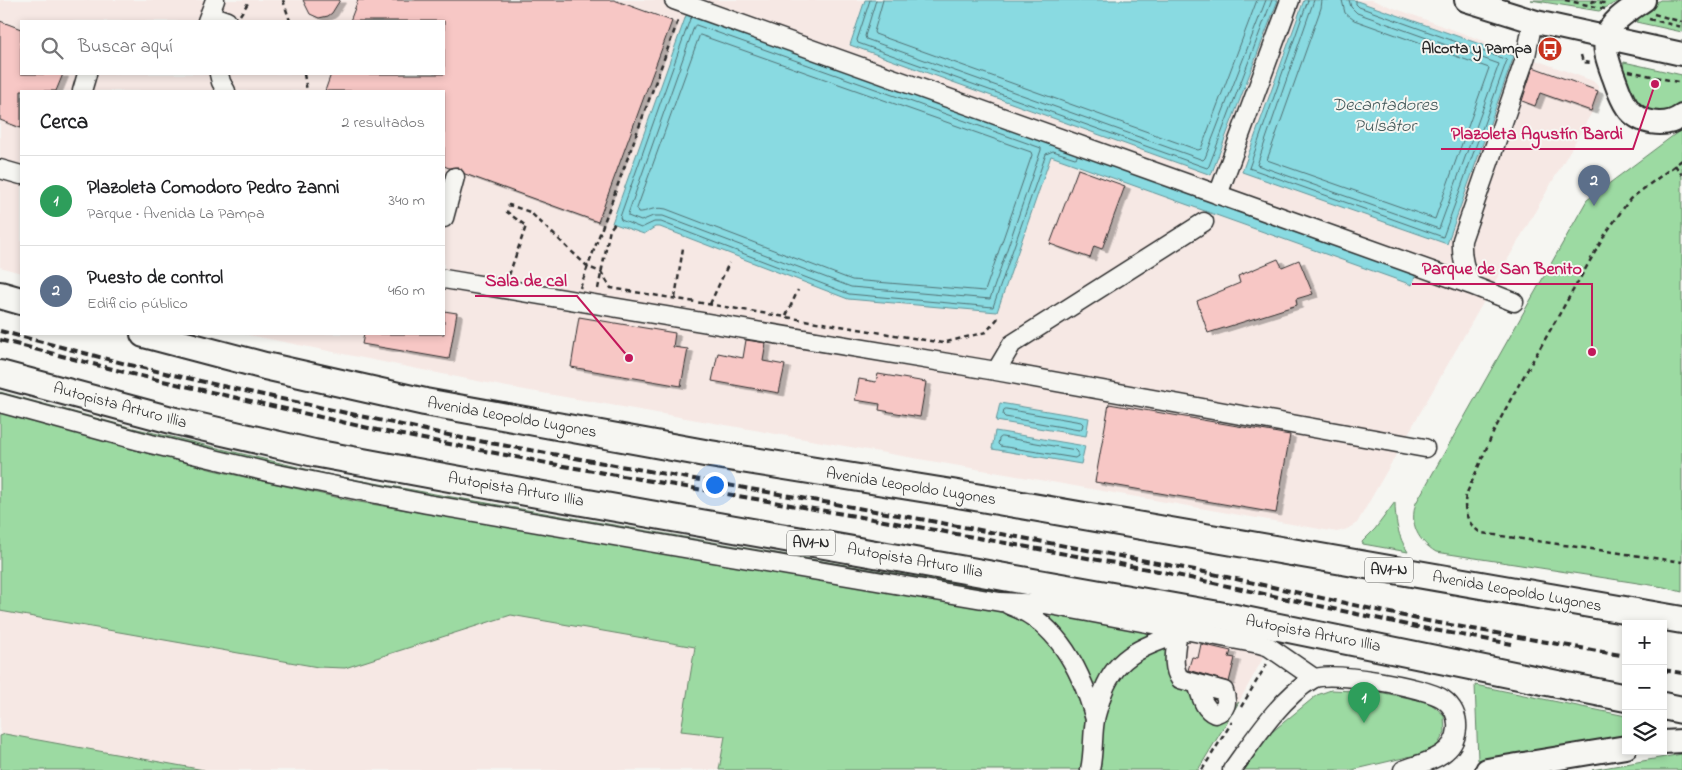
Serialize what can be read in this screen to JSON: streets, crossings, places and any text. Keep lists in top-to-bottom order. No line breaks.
{"streets":{"highway":["Autopista Arturo Illia","Avenida Leopoldo Lugones","AV1-N"]},"water":["Decantadores Pulsátor"],"places":{"bus stop":["Alcorta y Pampa"],"other":["Plazoleta Agustín Bardi","Parque de San Benito","Sala de cal"]},"page":{"search":"Buscar aquí","heading":["Cerca","2 resultados"],"list":[{"mark":"1","name":"Plazoleta Comodoro Pedro Zanni","note":"Parque · Avenida La Pampa","value":"340 m"},{"mark":"2","name":"Puesto de control","note":"Edificio público","value":"460 m"}],"pins":["2","1"],"map_buttons":["+","−"]}}
